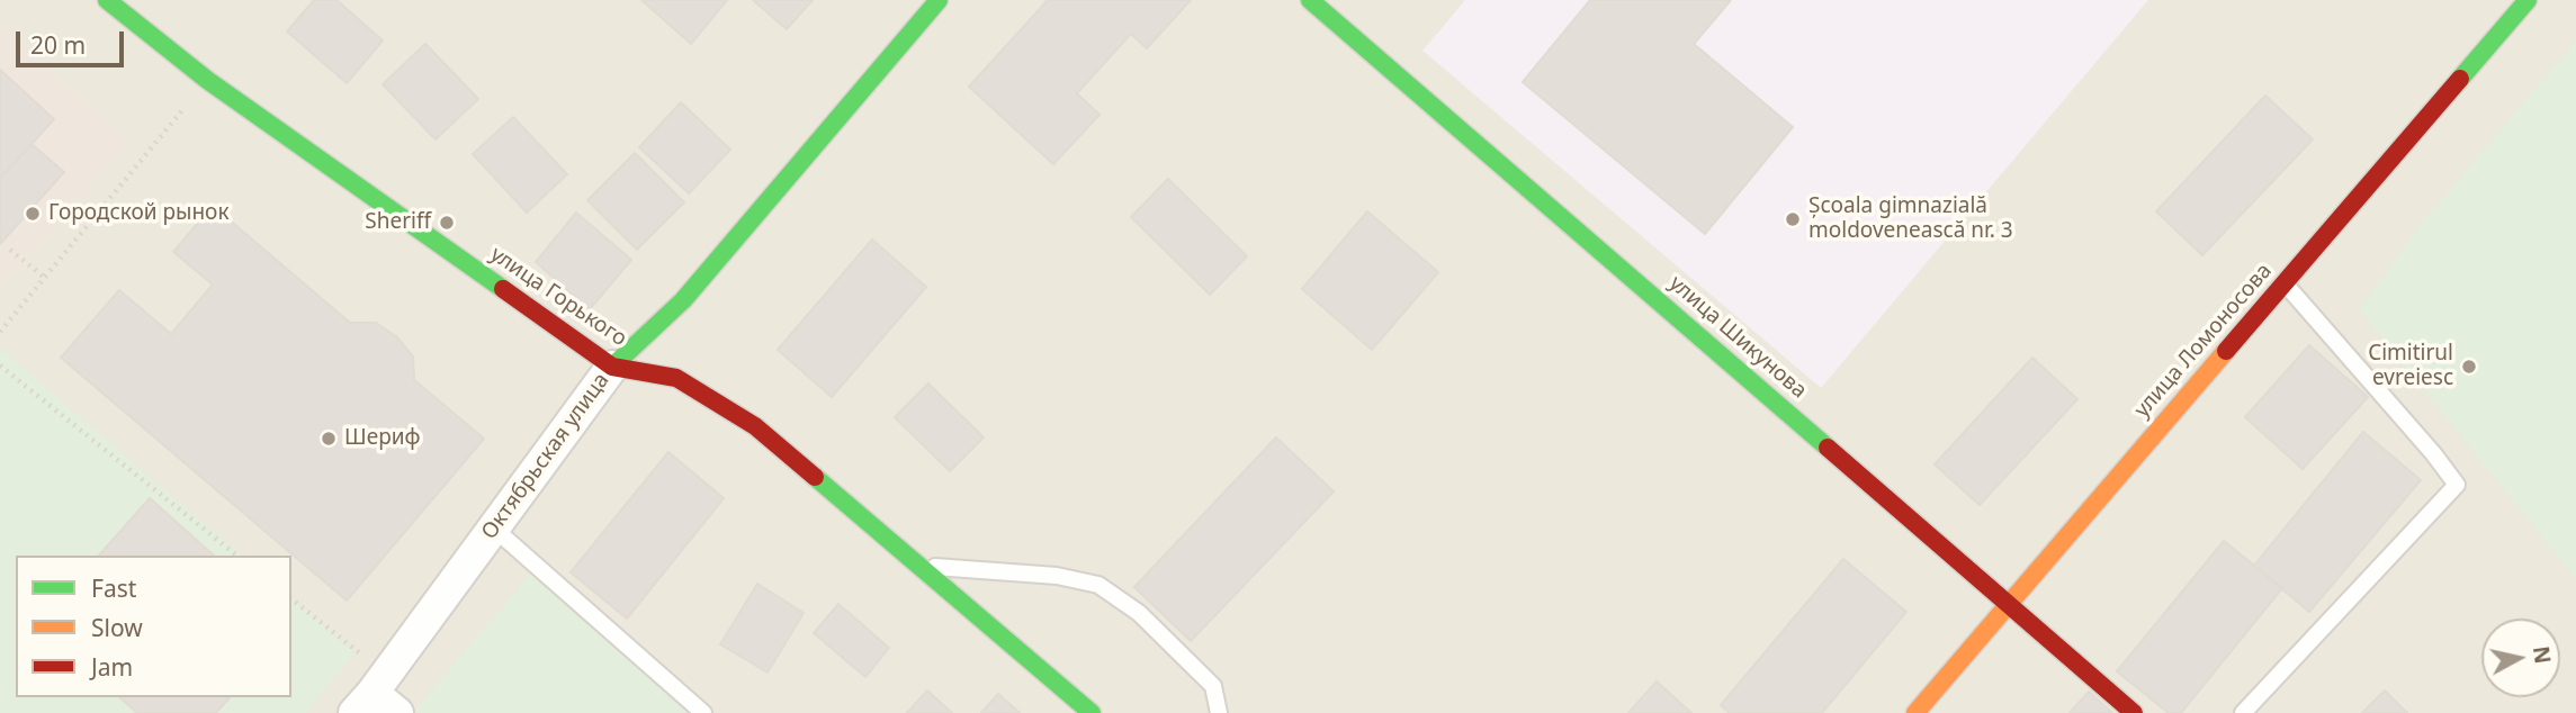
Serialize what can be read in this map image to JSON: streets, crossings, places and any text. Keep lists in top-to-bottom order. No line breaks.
{"streets":{"street":["улица Горького","улица Шикунова","улица Ломоносова","Октябрьская улица"]},"crossings":[["улица Горького","Октябрьская улица"],["улица Шикунова","улица Ломоносова"]],"places":["Городской рынок","Școala gimnazială moldovenească nr. 3","Sheriff","Cimitirul evreiesc","Шериф"],"legend":["Fast","Slow","Jam"],"scale_bar":"20 m","north":"right"}
